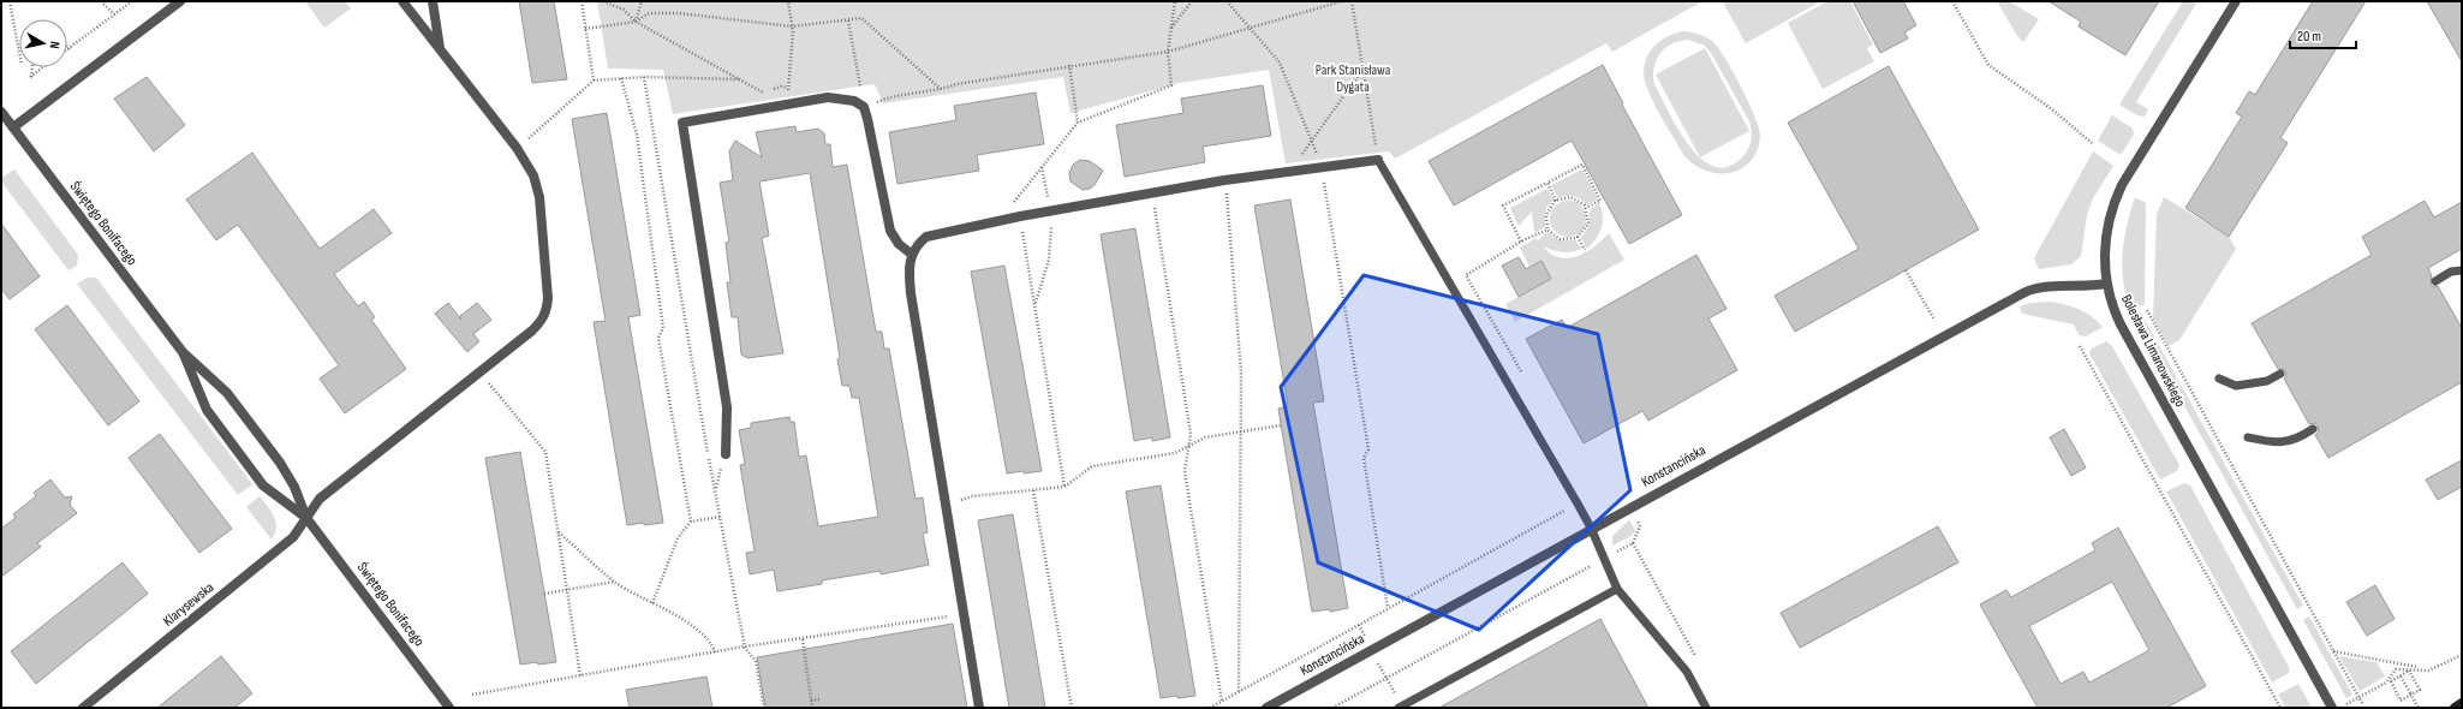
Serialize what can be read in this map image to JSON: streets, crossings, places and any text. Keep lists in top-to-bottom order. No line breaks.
{"streets":{"street":["Świętego Bonifacego","Bolesława Limanowskiego","Konstancińska","Klarysewska"]},"crossings":[["Świętego Bonifacego","Klarysewska"],["Bolesława Limanowskiego","Konstancińska"]],"parks":["Park Stanisława Dygata"],"scale_bar":"20 m","north":"right"}
